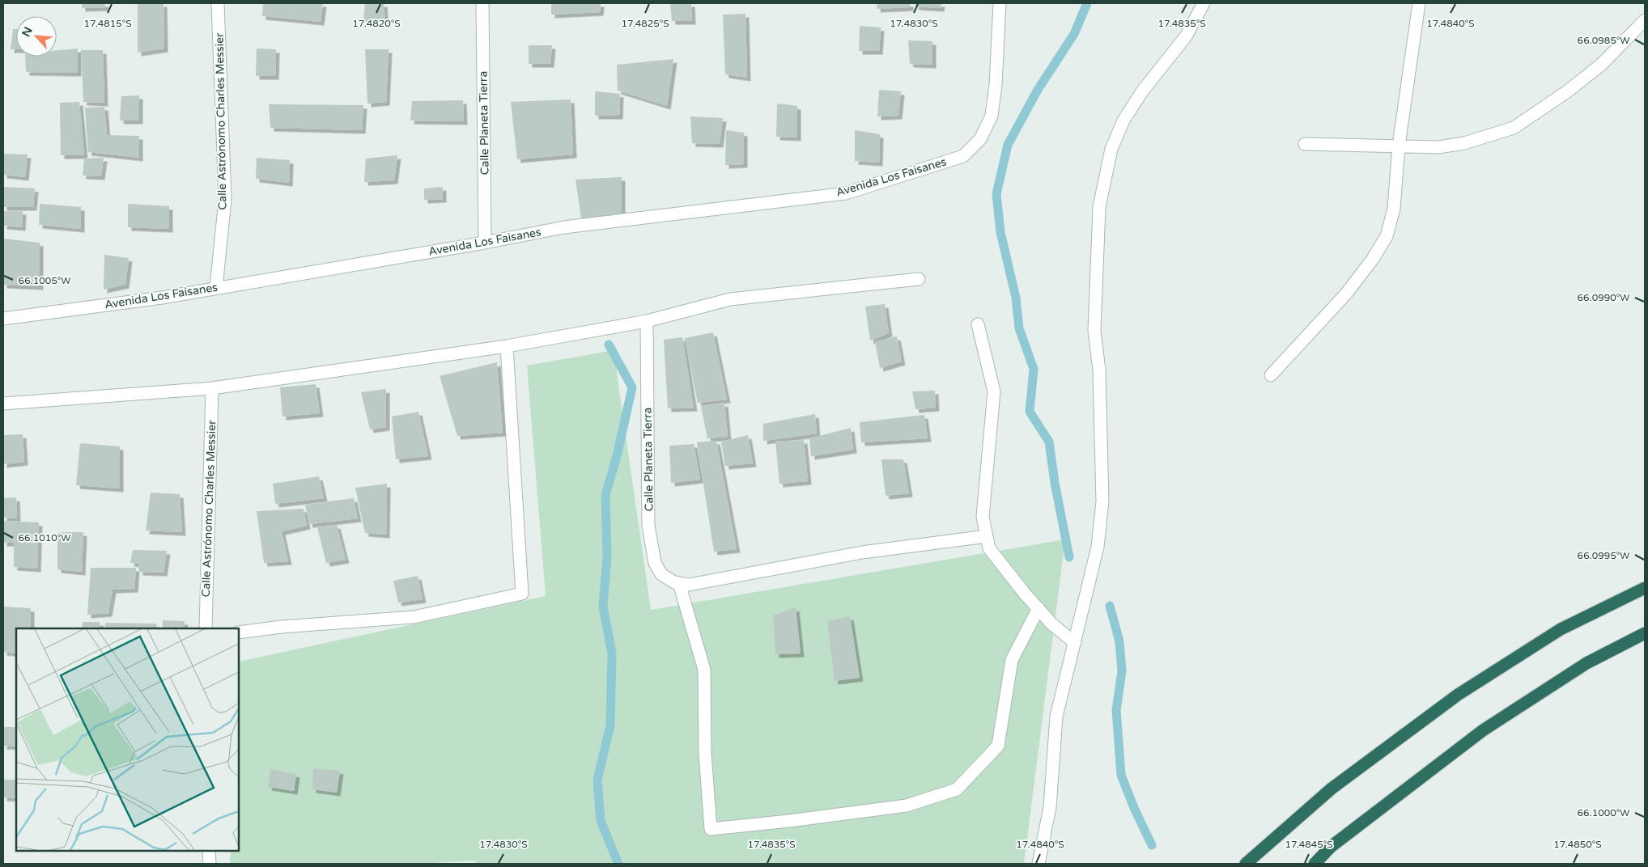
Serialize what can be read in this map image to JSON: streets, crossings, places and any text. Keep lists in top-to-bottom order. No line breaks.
{"streets":{"street":["Calle Astrónomo Charles Messier","Calle Planeta Tierra","Avenida Los Faisanes"]},"crossings":[["Calle Astrónomo Charles Messier","Avenida Los Faisanes"],["Calle Planeta Tierra","Avenida Los Faisanes"]],"north":"top left","coordinates":["17.4815°S","17.4820°S","17.4825°S","17.4830°S","17.4835°S","17.4840°S","66.0985°W","66.1005°W","66.0990°W","66.1010°W","66.0995°W","66.1000°W","17.4845°S","17.4850°S"]}
